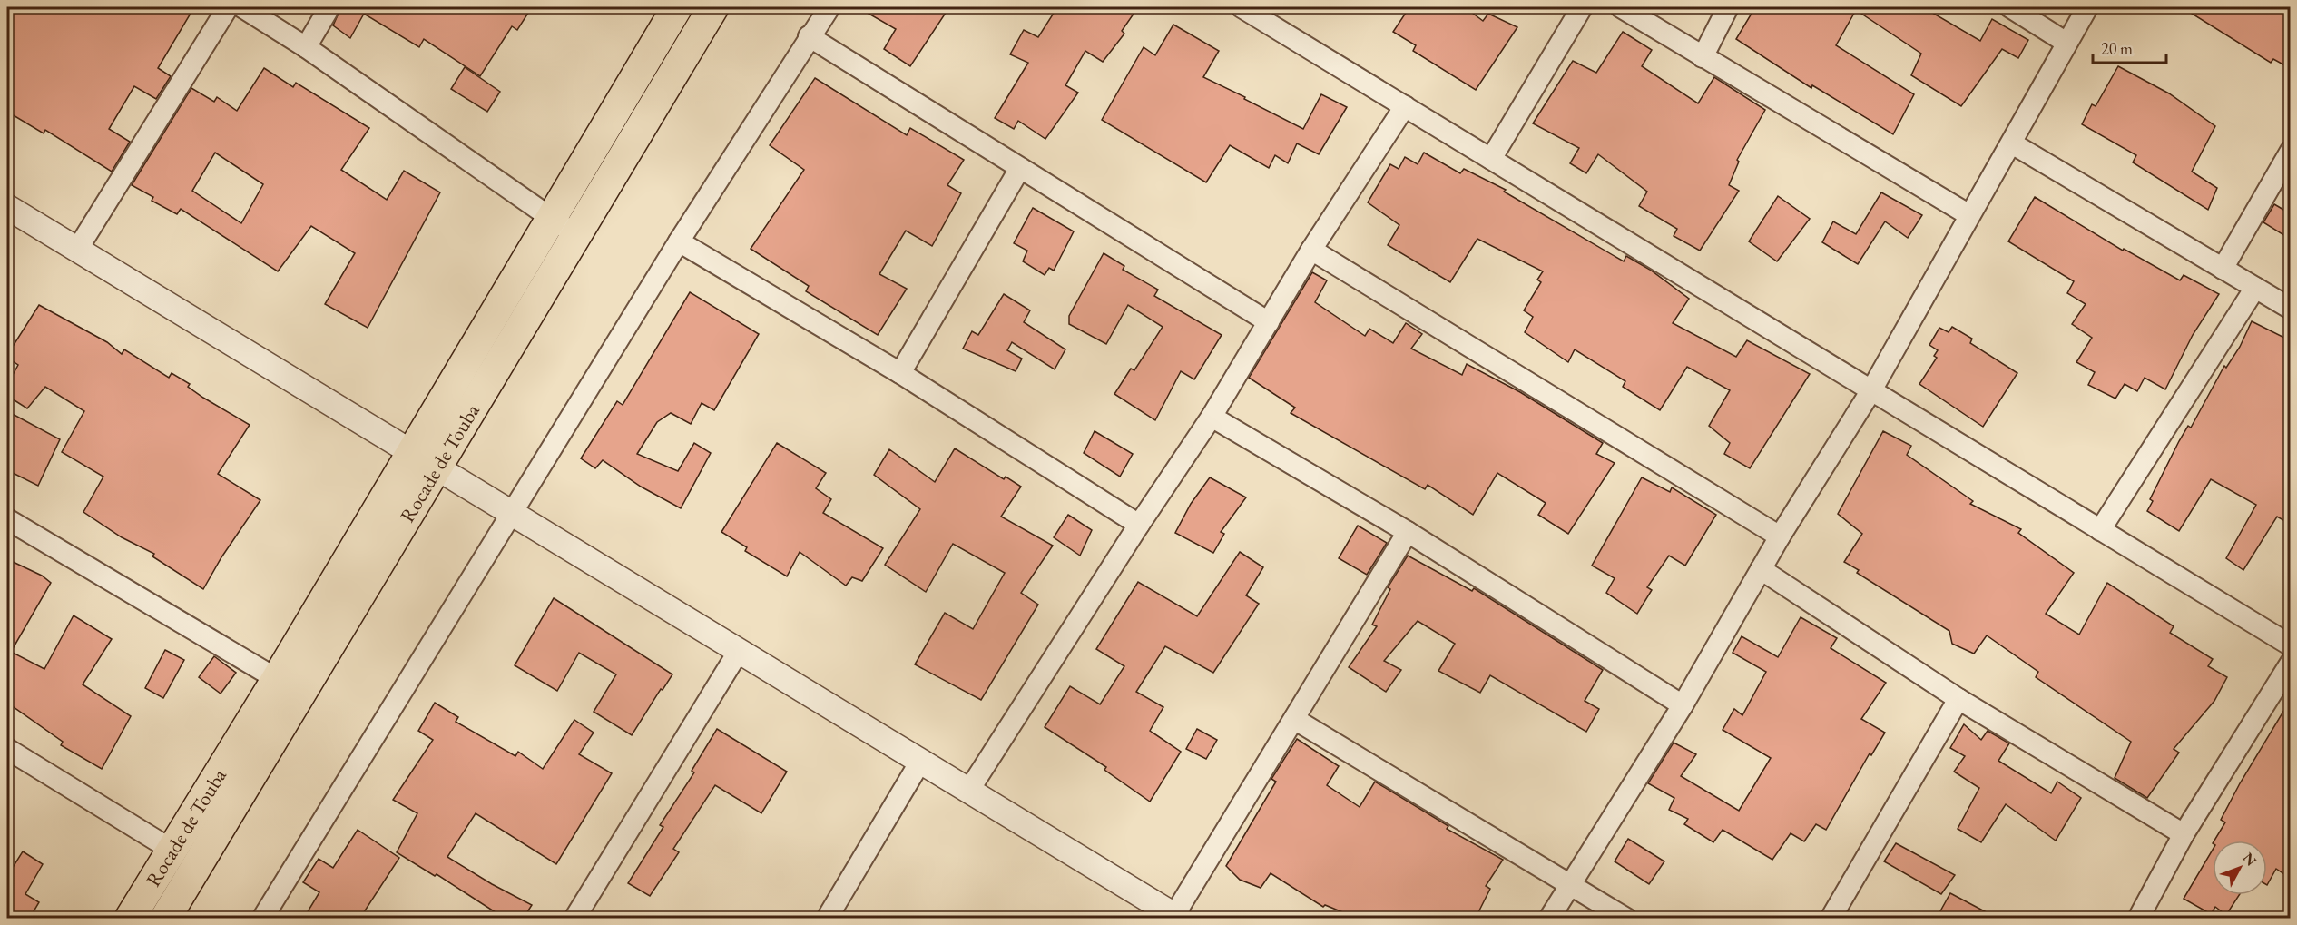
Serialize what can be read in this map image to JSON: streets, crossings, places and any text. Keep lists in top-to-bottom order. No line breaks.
{"streets":{"main road":["Rocade de Touba"]},"scale_bar":"20 m","north":"top right"}
